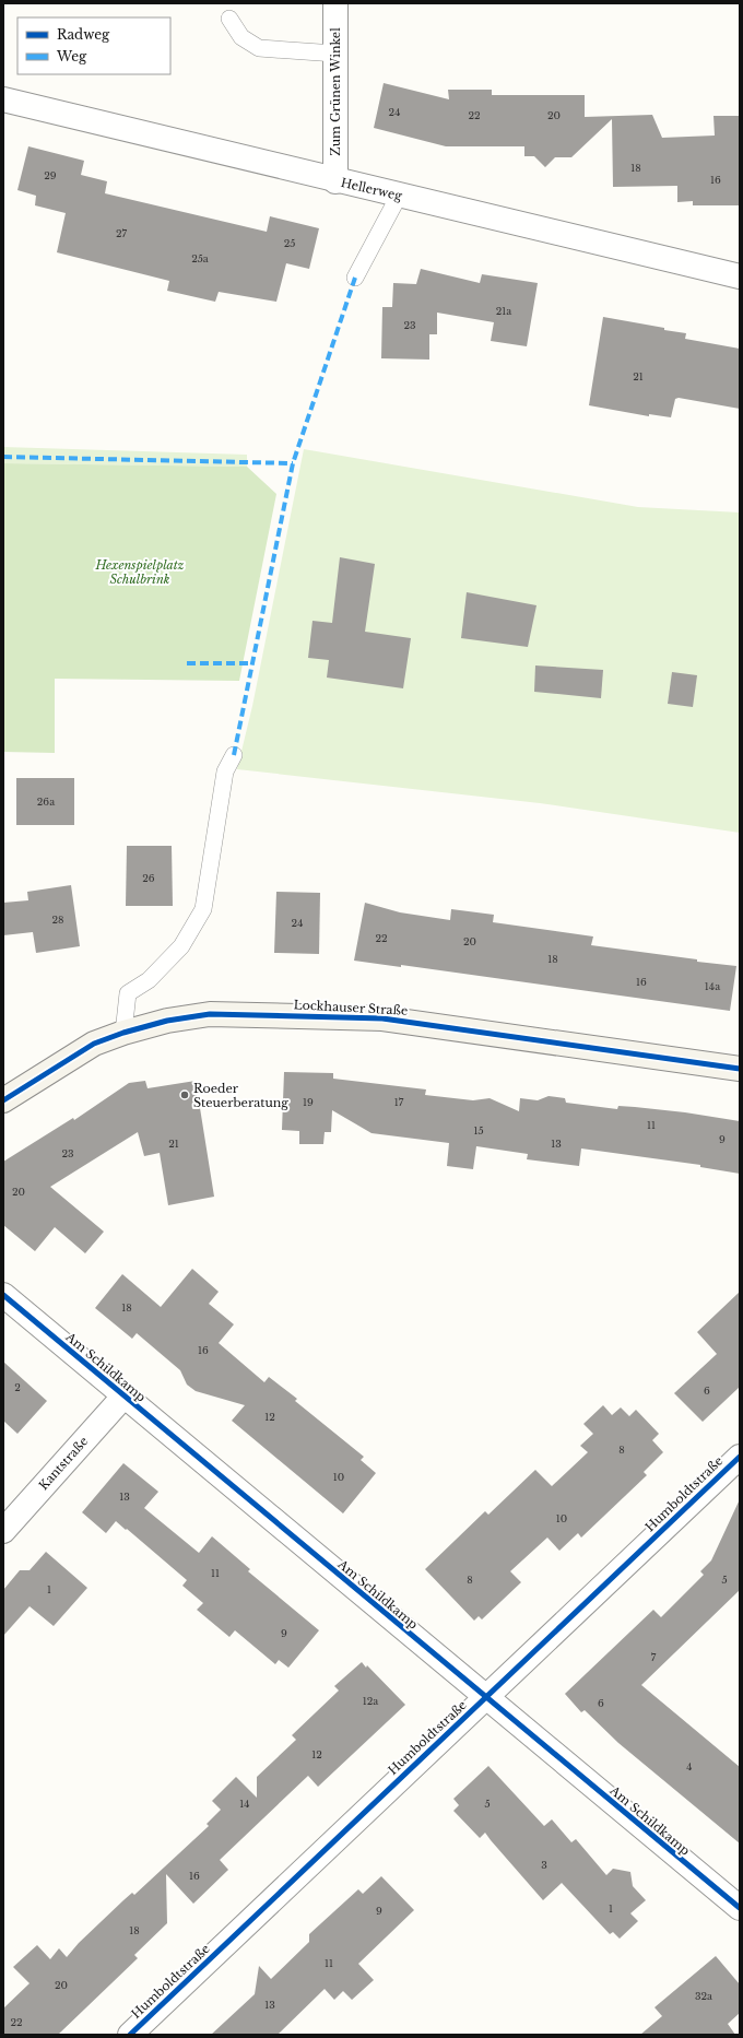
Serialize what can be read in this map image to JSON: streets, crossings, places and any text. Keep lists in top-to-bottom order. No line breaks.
{"streets":{"street":["Zum Grünen Winkel","Hellerweg","Lockhauser Straße","Am Schildkamp","Kantstraße","Humboldtstraße"]},"crossings":[["Zum Grünen Winkel","Hellerweg"],["Am Schildkamp","Kantstraße"],["Am Schildkamp","Humboldtstraße"]],"parks":["Hexenspielplatz Schulbrink"],"places":["Roeder Steuerberatung"],"house_numbers":["24","22","20","18","29","16","27","25","25a","21a","23","21","26a","26","28","24","22","20","18","16","14a","19","17","11","15","9","21","13","23","20","18","16","2","6","12","8","10","13","10","11","8","5","1","9","7","12a","6","12","4","14","5","3","16","1","9","18","11","20","32a","13","22"],"legend":["Radweg","Weg"]}
